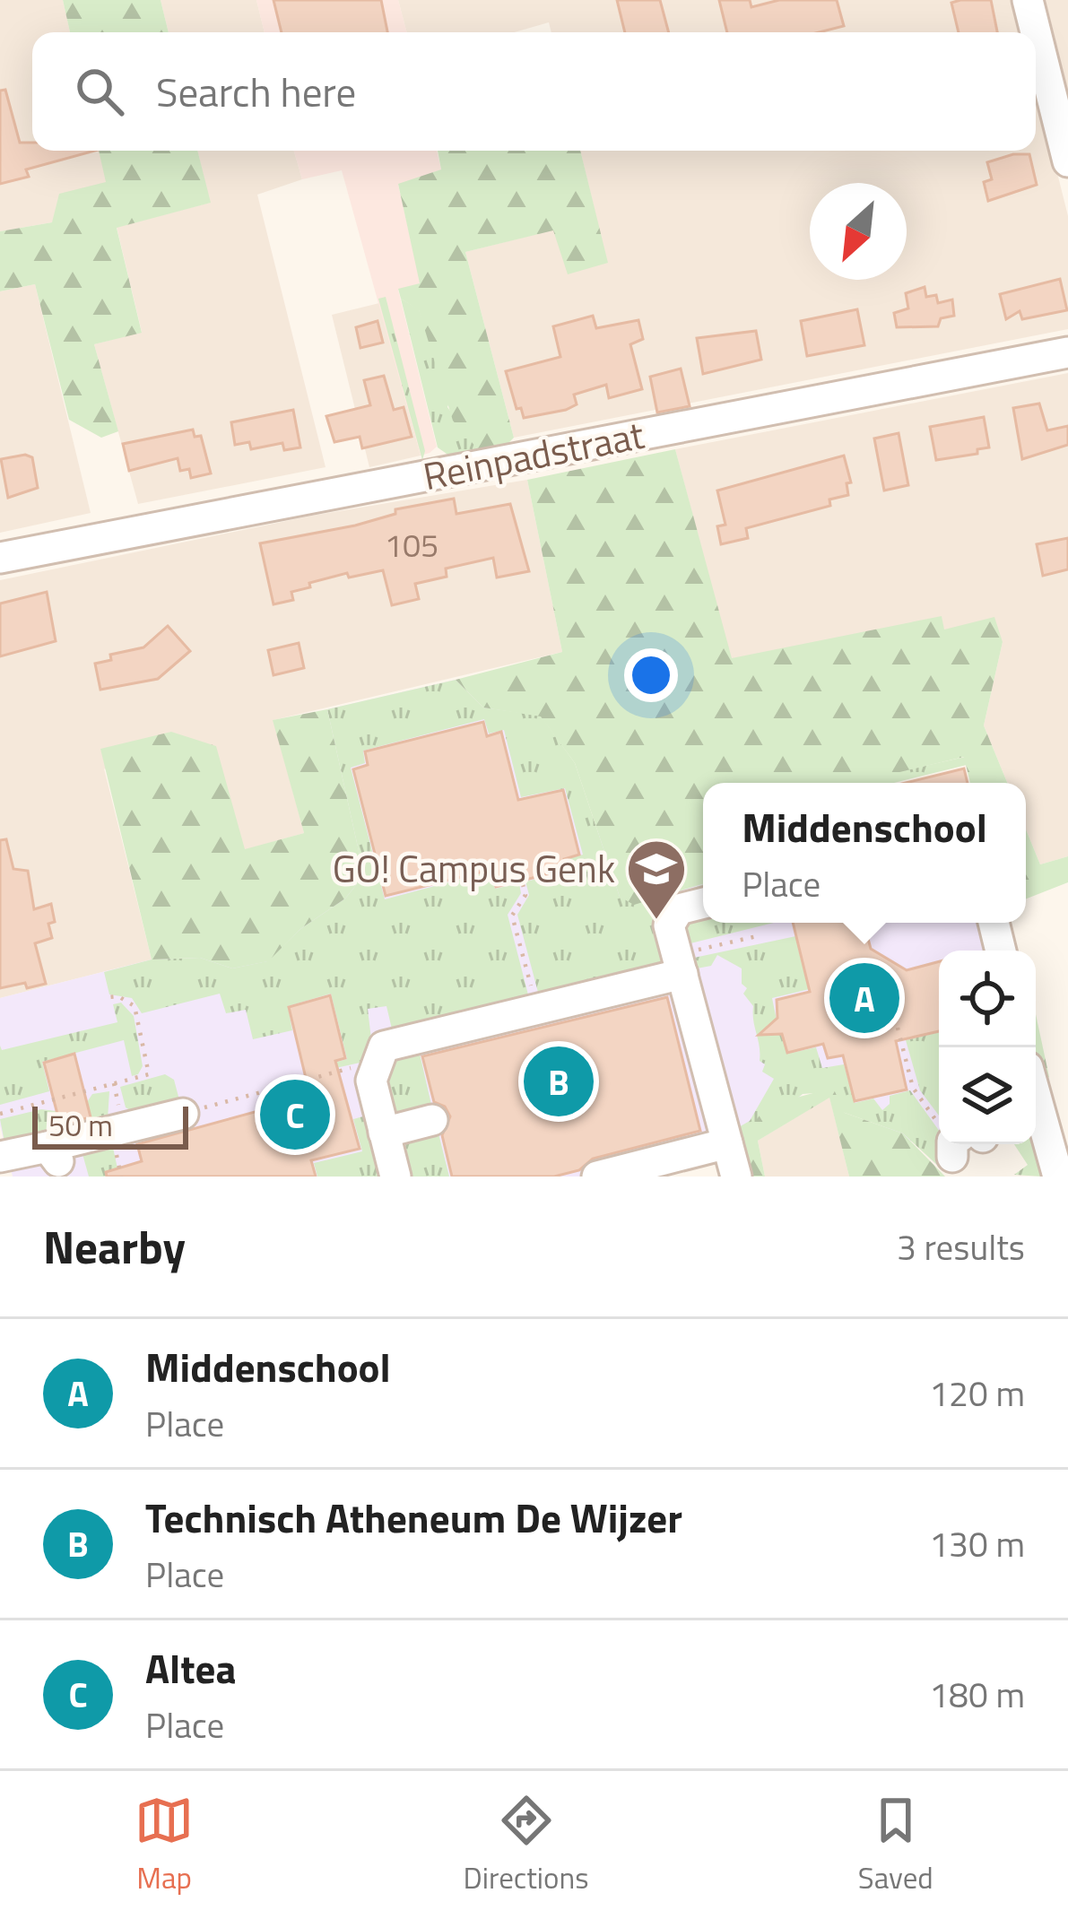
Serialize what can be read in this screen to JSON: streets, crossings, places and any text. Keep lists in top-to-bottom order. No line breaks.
{"streets":{"street":["Reinpadstraat"]},"places":{"school or university":["GO! Campus Genk"]},"house_numbers":["105"],"scale_bar":"50 m","north":"bottom left","page":{"search":"Search here","popup":["Middenschool","Place"],"pins":["A","B","C"],"scale":"50 m","heading":["Nearby","3 results"],"list":[{"mark":"A","name":"Middenschool","note":"Place","value":"120 m"},{"mark":"B","name":"Technisch Atheneum De Wijzer","note":"Place","value":"130 m"},{"mark":"C","name":"Altea","note":"Place","value":"180 m"}],"nav":["Map","Directions","Saved"]}}
